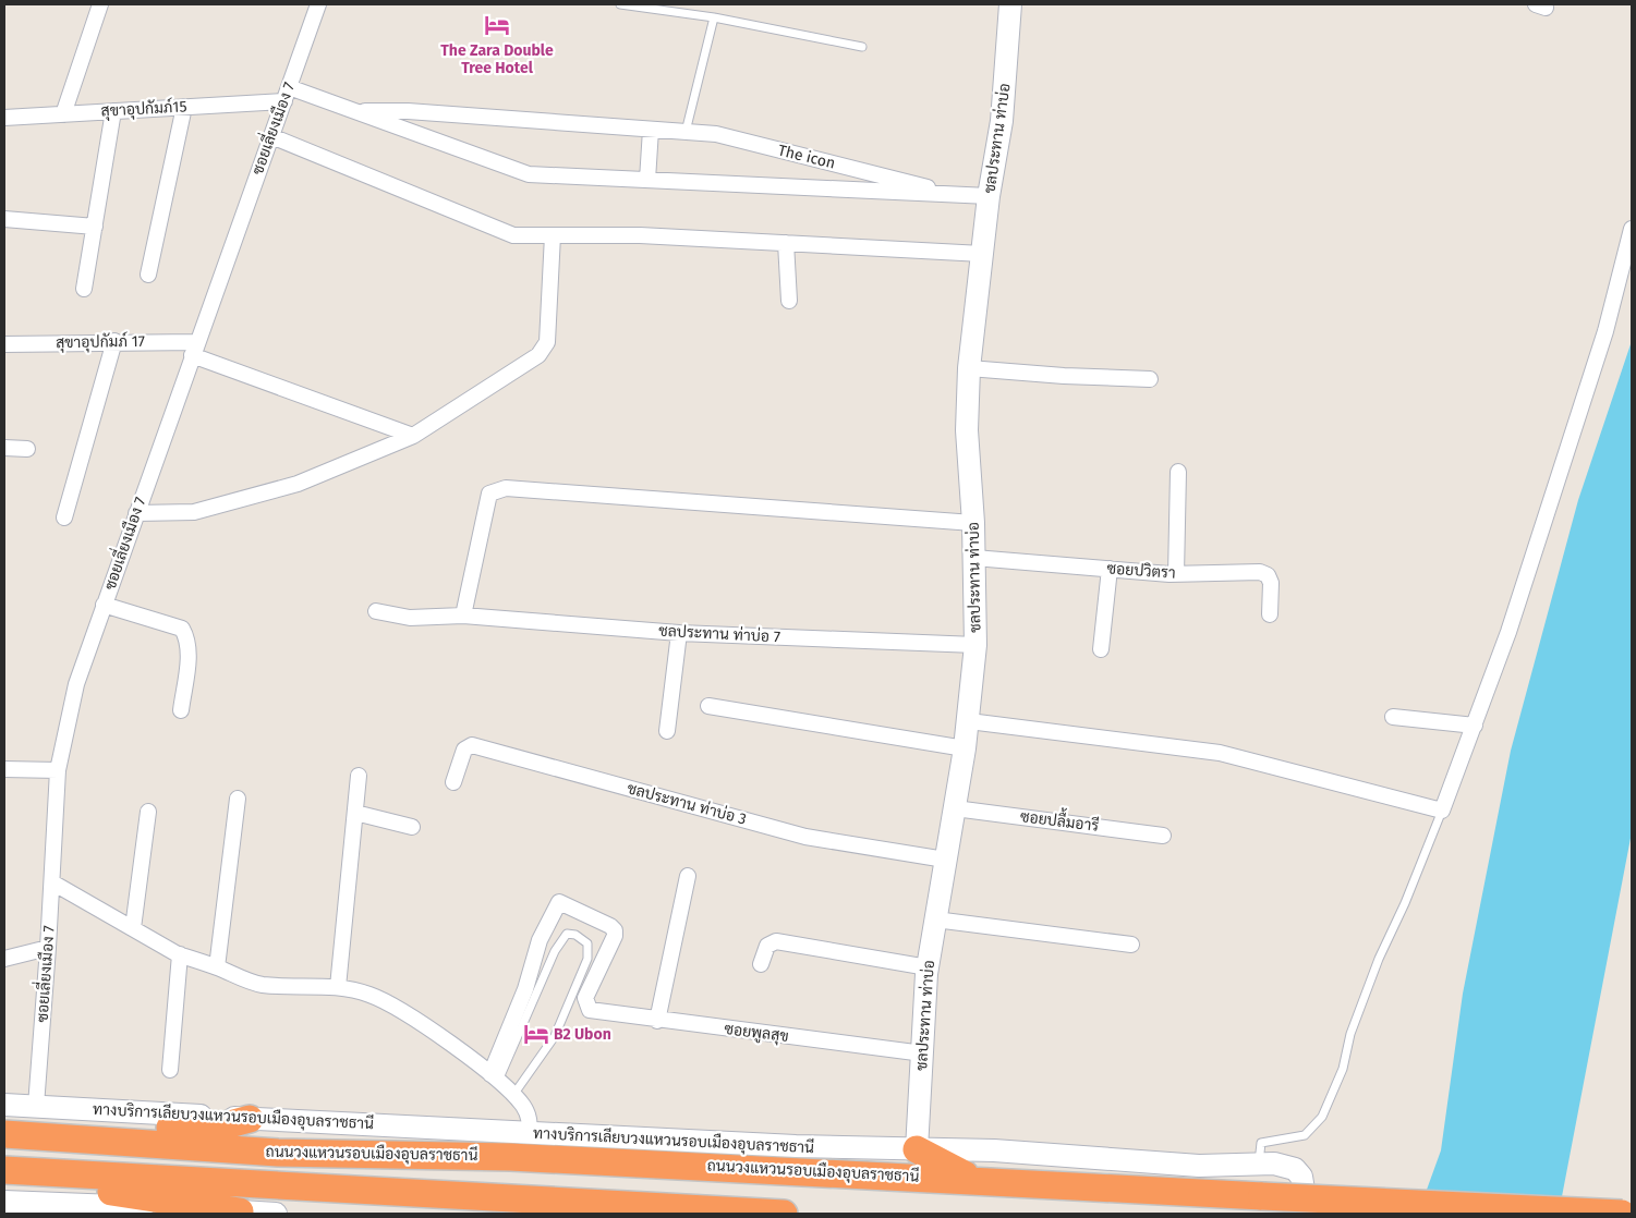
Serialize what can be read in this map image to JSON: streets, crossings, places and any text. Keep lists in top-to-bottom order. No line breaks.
{"streets":{"highway":["ถนนวงแหวนรอบเมืองอุบลราชธานี"],"main road":["ชลประทาน ท่าบ่อ","ทางบริการเลียบวงแหวนรอบเมืองอุบลราชธานี"],"street":["สุขาอุปกัมภ์15","ซอยเลี่ยงเมือง 7","The icon","สุขาอุปกัมภ์ 17","ซอยปวิตรา","ชลประทาน ท่าบ่อ 7","ชลประทาน ท่าบ่อ 3","ซอยปลื้มอารี","ซอยพูลสุข"]},"crossings":[["สุขาอุปกัมภ์15","ซอยเลี่ยงเมือง 7"],["สุขาอุปกัมภ์15","The icon"],["ซอยเลี่ยงเมือง 7","The icon"],["ซอยเลี่ยงเมือง 7","สุขาอุปกัมภ์ 17"],["ซอยเลี่ยงเมือง 7","ทางบริการเลียบวงแหวนรอบเมืองอุบลราชธานี"],["ชลประทาน ท่าบ่อ","The icon"],["ชลประทาน ท่าบ่อ","ซอยปวิตรา"],["ชลประทาน ท่าบ่อ","ชลประทาน ท่าบ่อ 7"],["ชลประทาน ท่าบ่อ","ชลประทาน ท่าบ่อ 3"],["ชลประทาน ท่าบ่อ","ซอยปลื้มอารี"],["ชลประทาน ท่าบ่อ","ซอยพูลสุข"],["ชลประทาน ท่าบ่อ","ทางบริการเลียบวงแหวนรอบเมืองอุบลราชธานี"]],"places":{"hotel":["The Zara Double Tree Hotel","B2 Ubon"]}}
